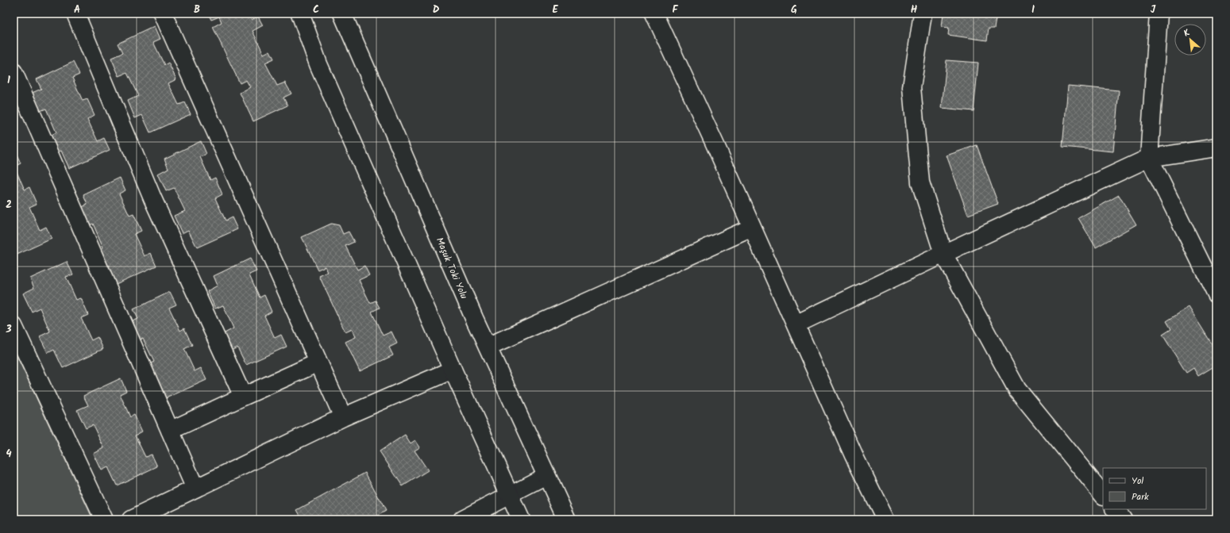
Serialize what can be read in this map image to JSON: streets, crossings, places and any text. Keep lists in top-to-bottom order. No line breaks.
{"streets":{"street":["Maşuk Toki Yolu"]},"legend":["Yol","Park"],"north":"top left","grid":{"columns":["A","B","C","D","E","F","G","H","I","J"],"rows":["1","2","3","4"]}}
